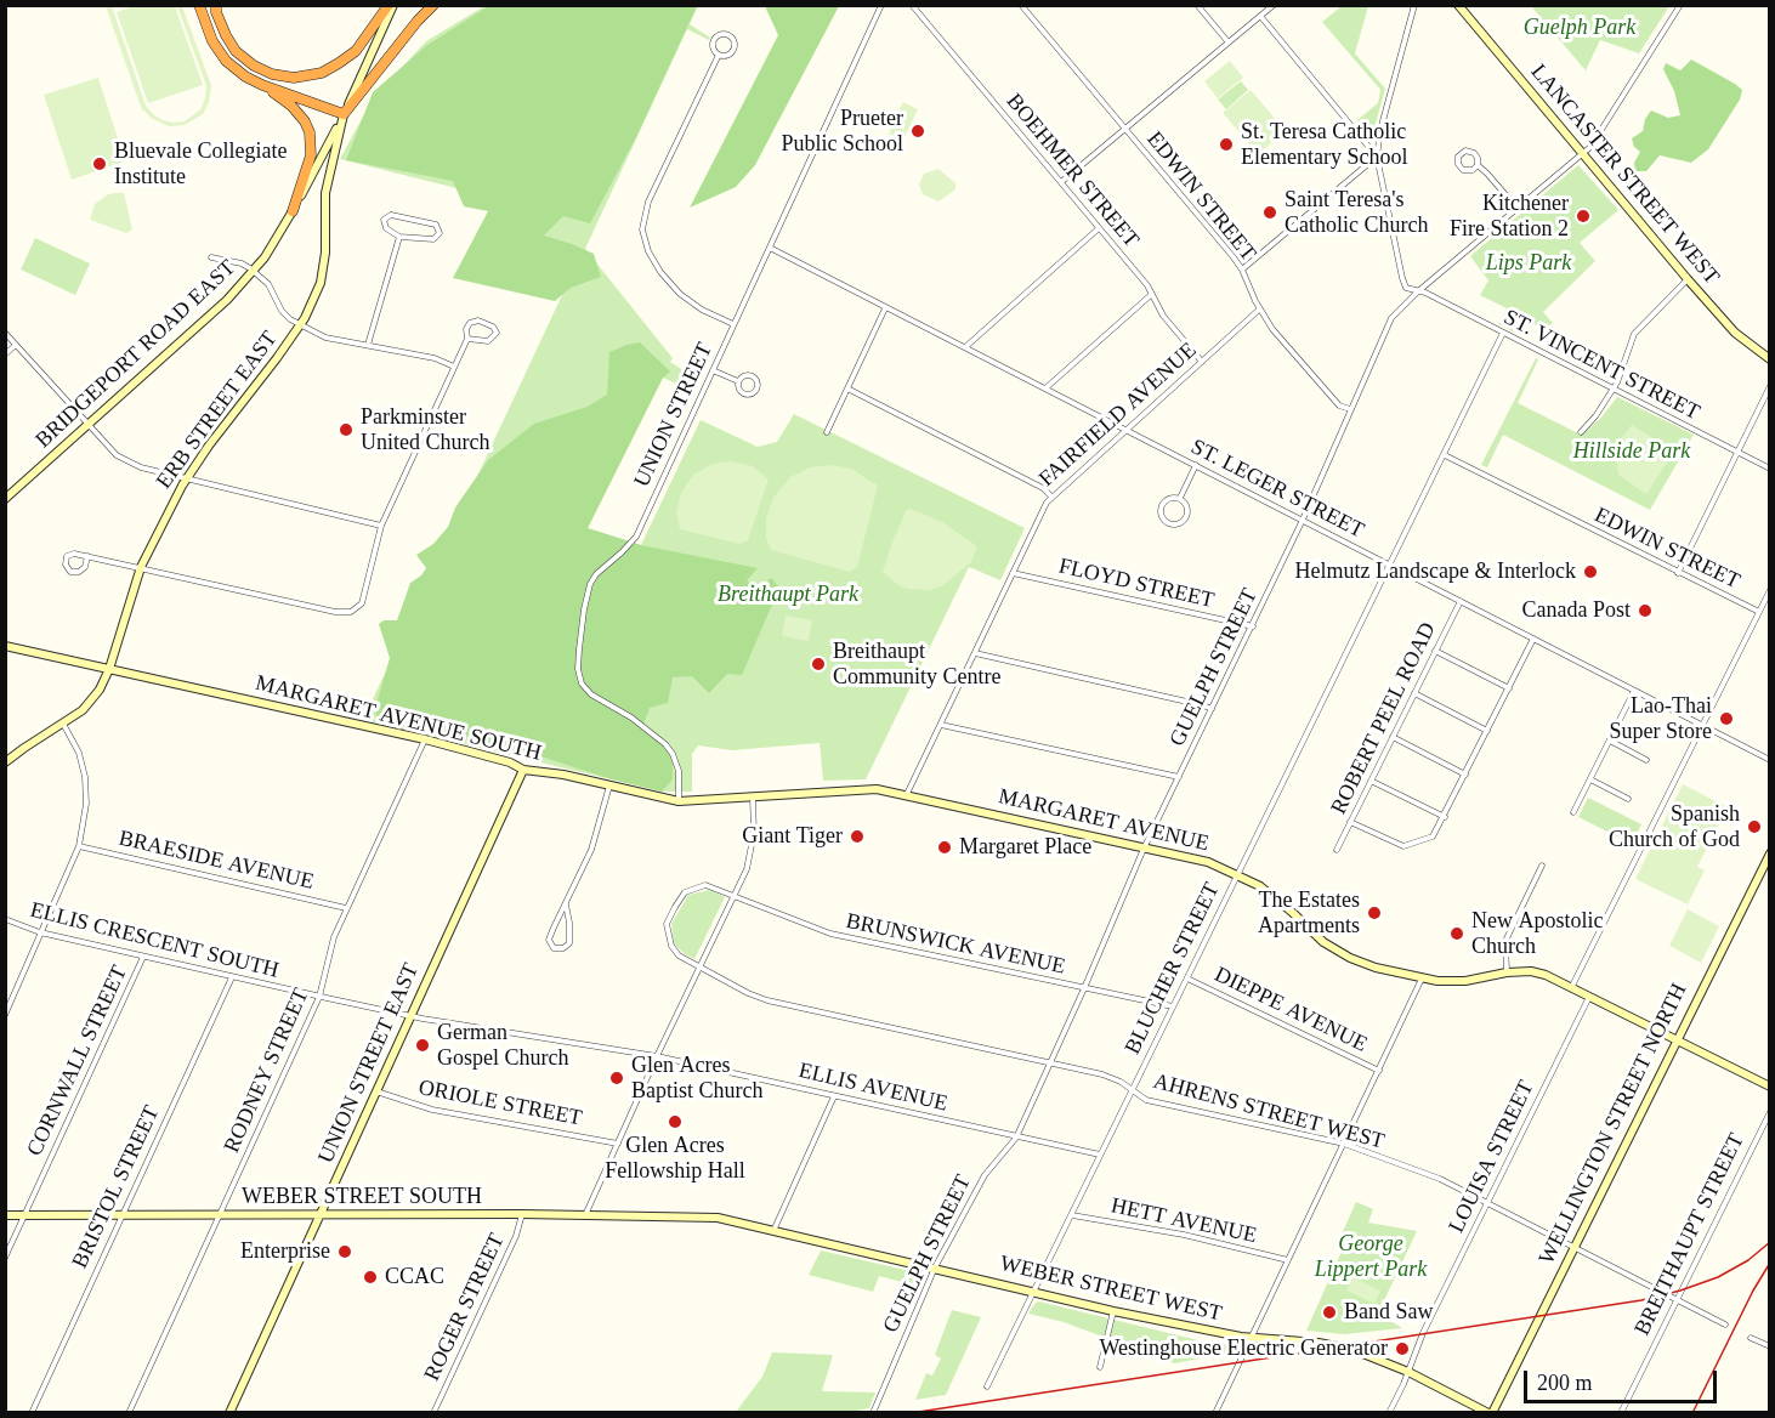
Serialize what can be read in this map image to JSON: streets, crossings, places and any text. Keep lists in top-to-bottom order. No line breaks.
{"streets":{"main road":["LANCASTER STREET WEST","BRIDGEPORT ROAD EAST","ERB STREET EAST","MARGARET AVENUE SOUTH","MARGARET AVENUE","UNION STREET EAST","WELLINGTON STREET NORTH","WEBER STREET SOUTH","WEBER STREET WEST"],"street":["BOEHMER STREET","EDWIN STREET","ST. VINCENT STREET","UNION STREET","FAIRFIELD AVENUE","ST. LEGER STREET","FLOYD STREET","GUELPH STREET","ROBERT PEEL ROAD","BRAESIDE AVENUE","ELLIS CRESCENT SOUTH","BRUNSWICK AVENUE","BLUCHER STREET","DIEPPE AVENUE","CORNWALL STREET","RODNEY STREET","ELLIS AVENUE","ORIOLE STREET","AHRENS STREET WEST","LOUISA STREET","BRISTOL STREET","HETT AVENUE","BREITHAUPT STREET","ROGER STREET"]},"crossings":[["BOEHMER STREET","FAIRFIELD AVENUE"],["LANCASTER STREET WEST","GUELPH STREET"],["EDWIN STREET","FAIRFIELD AVENUE"],["EDWIN STREET","GUELPH STREET"],["EDWIN STREET","BLUCHER STREET"],["BRIDGEPORT ROAD EAST","ERB STREET EAST"],["ST. VINCENT STREET","GUELPH STREET"],["ST. VINCENT STREET","BLUCHER STREET"],["ERB STREET EAST","MARGARET AVENUE SOUTH"],["UNION STREET","ST. LEGER STREET"],["UNION STREET","MARGARET AVENUE SOUTH"],["UNION STREET","MARGARET AVENUE"],["FAIRFIELD AVENUE","ST. LEGER STREET"],["FAIRFIELD AVENUE","FLOYD STREET"],["FAIRFIELD AVENUE","MARGARET AVENUE"],["ST. LEGER STREET","GUELPH STREET"],["ST. LEGER STREET","ROBERT PEEL ROAD"],["ST. LEGER STREET","BLUCHER STREET"],["FLOYD STREET","GUELPH STREET"],["GUELPH STREET","MARGARET AVENUE"],["GUELPH STREET","BRUNSWICK AVENUE"],["GUELPH STREET","ELLIS AVENUE"],["GUELPH STREET","AHRENS STREET WEST"],["GUELPH STREET","WEBER STREET WEST"],["MARGARET AVENUE SOUTH","MARGARET AVENUE"],["MARGARET AVENUE SOUTH","UNION STREET EAST"],["MARGARET AVENUE SOUTH","RODNEY STREET"],["MARGARET AVENUE","BLUCHER STREET"],["MARGARET AVENUE","WELLINGTON STREET NORTH"],["MARGARET AVENUE","LOUISA STREET"],["BRAESIDE AVENUE","RODNEY STREET"],["ELLIS CRESCENT SOUTH","CORNWALL STREET"],["ELLIS CRESCENT SOUTH","UNION STREET EAST"],["ELLIS CRESCENT SOUTH","RODNEY STREET"],["ELLIS CRESCENT SOUTH","ELLIS AVENUE"],["ELLIS CRESCENT SOUTH","BRISTOL STREET"],["BRUNSWICK AVENUE","BLUCHER STREET"],["BRUNSWICK AVENUE","AHRENS STREET WEST"],["BLUCHER STREET","DIEPPE AVENUE"],["BLUCHER STREET","ELLIS AVENUE"],["BLUCHER STREET","AHRENS STREET WEST"],["BLUCHER STREET","HETT AVENUE"],["BLUCHER STREET","WEBER STREET WEST"],["CORNWALL STREET","WEBER STREET SOUTH"],["UNION STREET EAST","ORIOLE STREET"],["UNION STREET EAST","WEBER STREET SOUTH"],["RODNEY STREET","WEBER STREET SOUTH"],["AHRENS STREET WEST","WELLINGTON STREET NORTH"],["AHRENS STREET WEST","LOUISA STREET"],["AHRENS STREET WEST","BREITHAUPT STREET"],["WELLINGTON STREET NORTH","WEBER STREET WEST"],["LOUISA STREET","WEBER STREET WEST"],["BRISTOL STREET","WEBER STREET SOUTH"],["WEBER STREET SOUTH","WEBER STREET WEST"],["WEBER STREET SOUTH","ROGER STREET"]],"parks":["Guelph Park","Lips Park","Hillside Park","Breithaupt Park","George Lippert Park"],"places":["Prueter Public School","St. Teresa Catholic Elementary School","Bluevale Collegiate Institute","Saint Teresa's Catholic Church","Kitchener Fire Station 2","Parkminster United Church","Helmutz Landscape & Interlock","Canada Post","Breithaupt Community Centre","Lao-Thai Super Store","Spanish Church of God","Giant Tiger","Margaret Place","The Estates Apartments","New Apostolic Church","German Gospel Church","Glen Acres Baptist Church","Glen Acres Fellowship Hall","Enterprise","CCAC","Band Saw","Westinghouse Electric Generator"],"scale_bar":"200 m"}
